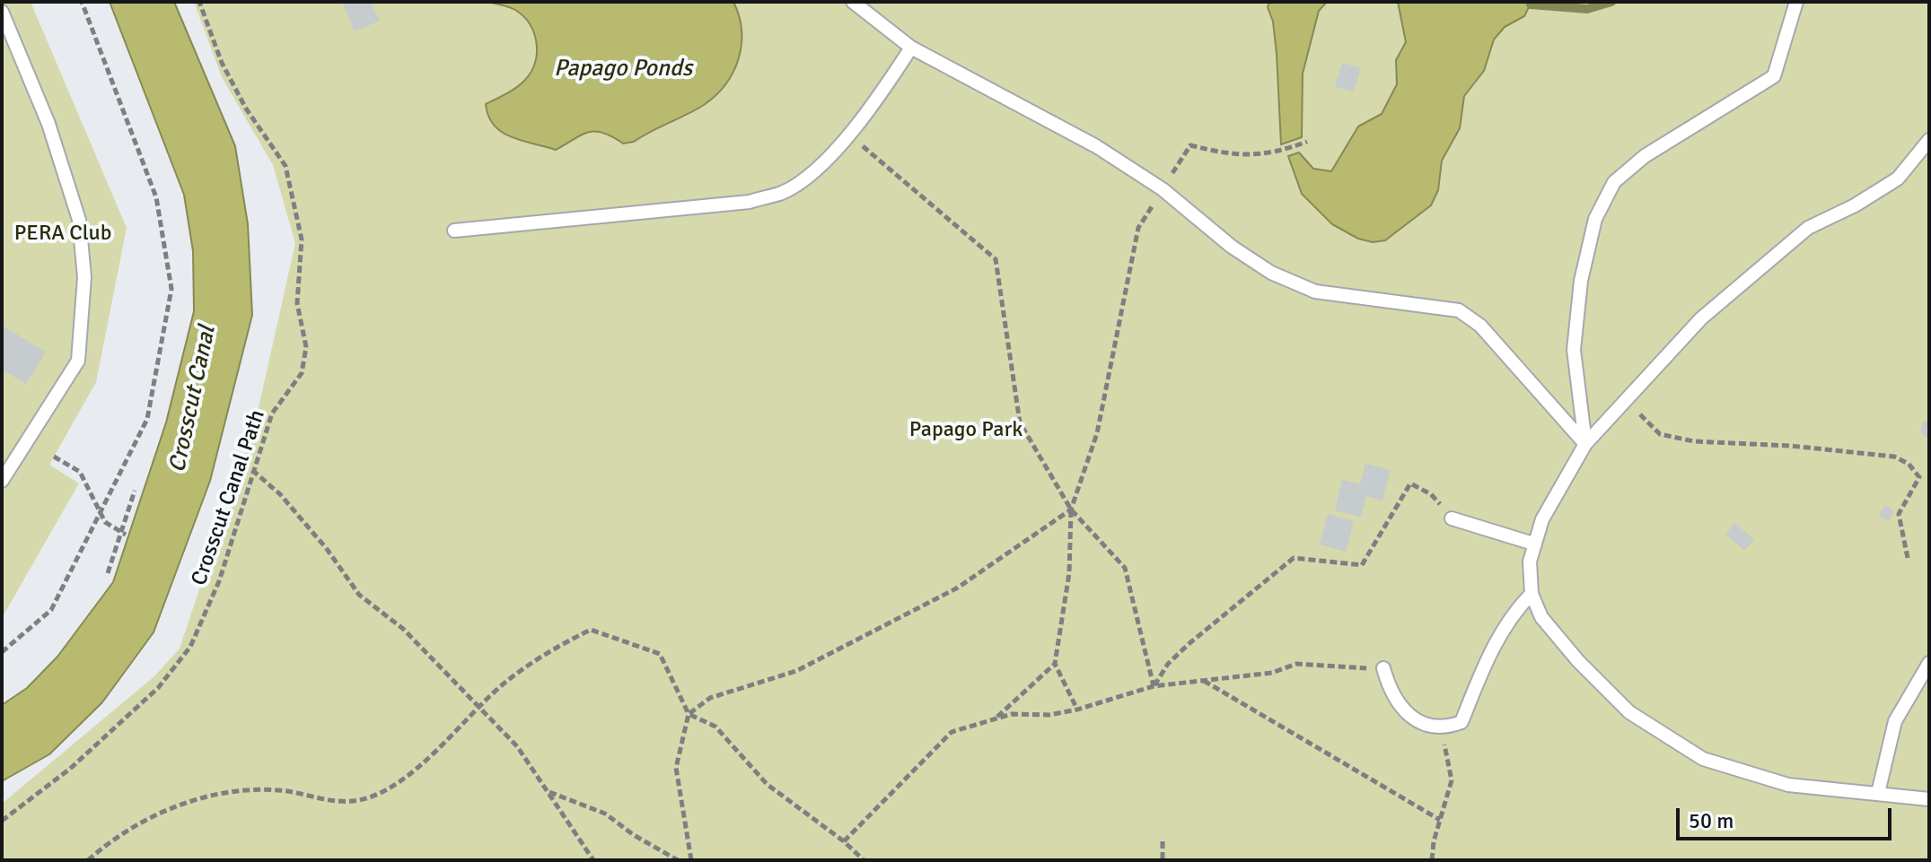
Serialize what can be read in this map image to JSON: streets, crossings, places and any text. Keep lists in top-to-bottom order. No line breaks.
{"streets":{"path":["Crosscut Canal Path"]},"water":["Papago Ponds","Crosscut Canal"],"parks":["PERA Club","Papago Park"],"scale_bar":"50 m"}
